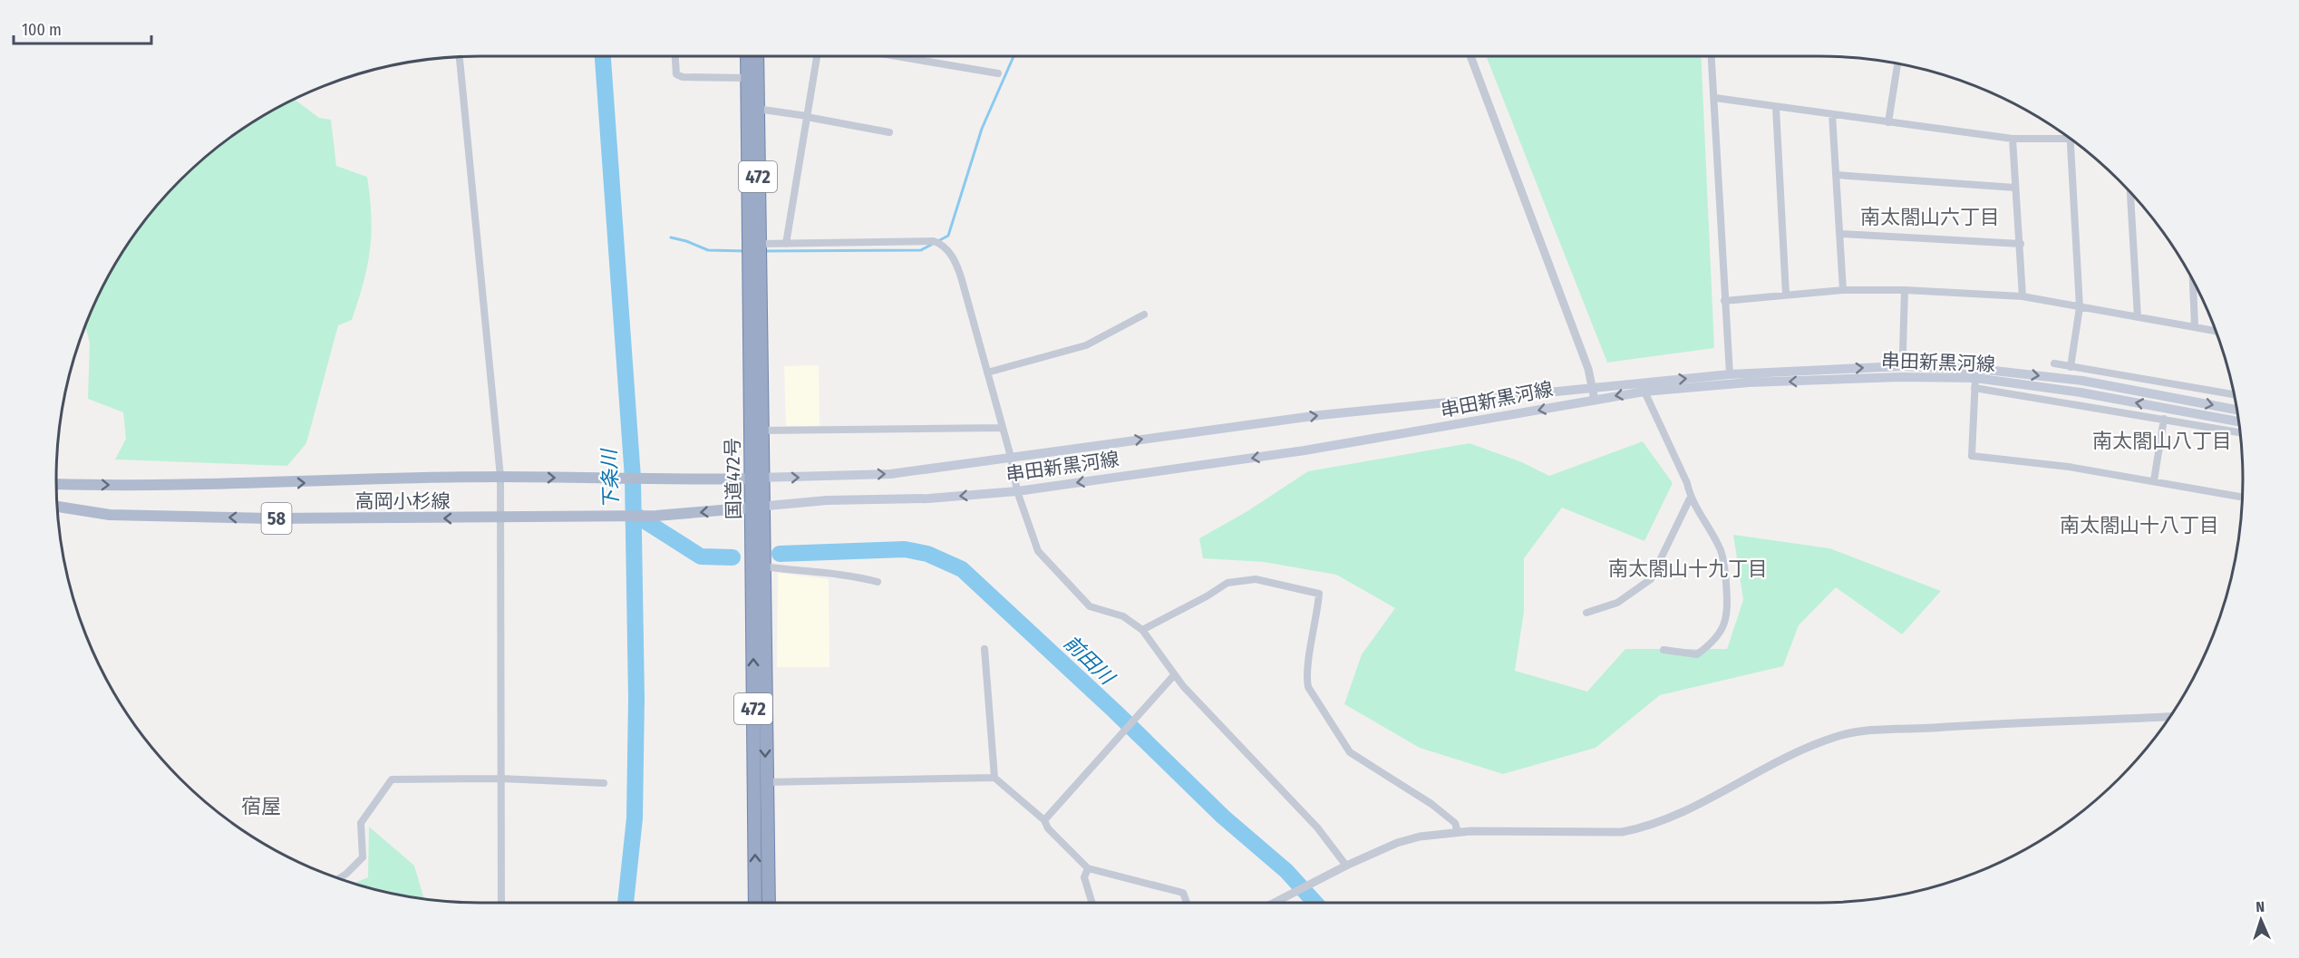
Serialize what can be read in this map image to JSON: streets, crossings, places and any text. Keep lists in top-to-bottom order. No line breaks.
{"streets":{"highway":["472","国道472号"],"main road":["串田新黒河線","高岡小杉線","58"]},"crossings":[["串田新黒河線","国道472号"],["串田新黒河線","高岡小杉線"],["国道472号","高岡小杉線"]],"districts":["南太閤山六丁目","南太閤山八丁目","南太閤山十八丁目","南太閤山十九丁目","宿屋"],"water":["下条川","前田川"],"scale_bar":"100 m","north":"top"}
